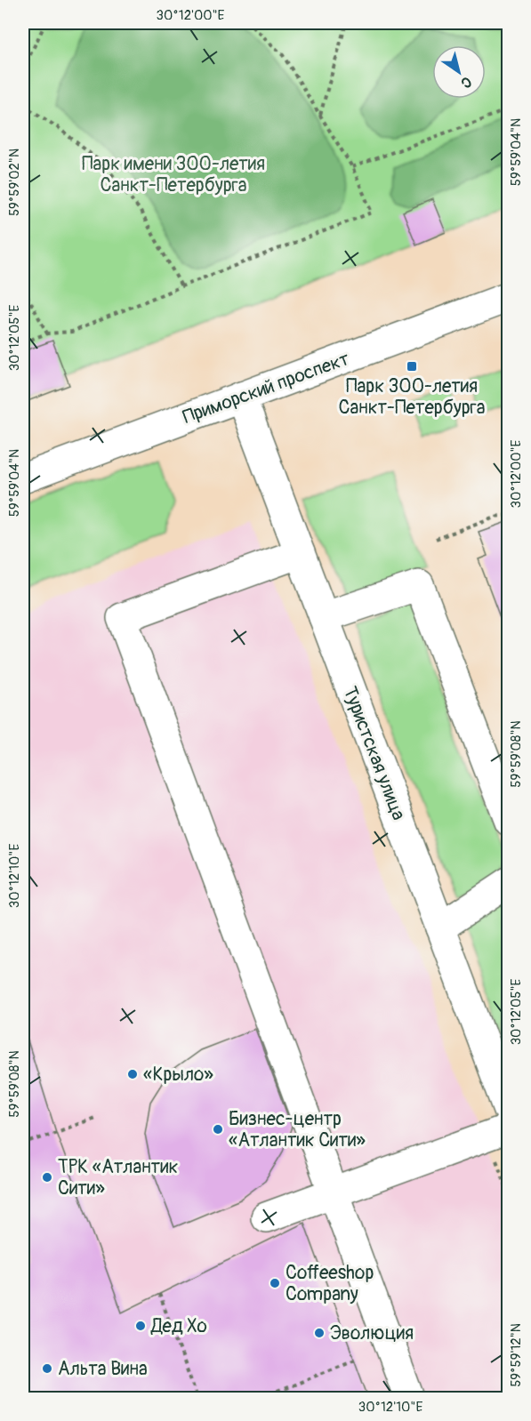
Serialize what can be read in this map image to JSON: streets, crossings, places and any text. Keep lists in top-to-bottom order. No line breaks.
{"streets":{"street":["Приморский проспект","Туристская улица"]},"crossings":[["Приморский проспект","Туристская улица"]],"parks":["Парк имени 300-летия Санкт-Петербурга"],"places":{"transit":["Парк 300-летия Санкт-Петербурга"],"other":["«Крыло»","Бизнес-центр «Атлантик Сити»","ТРК «Атлантик Сити»","Coffeeshop Company","Дед Хо","Эволюция","Альта Вина"]},"north":"bottom right","coordinates":["30°12'00\"E","59°59'04\"N","59°59'02\"N","30°12'05\"E","59°59'08\"N","30°12'10\"E","59°59'12\"N"]}
